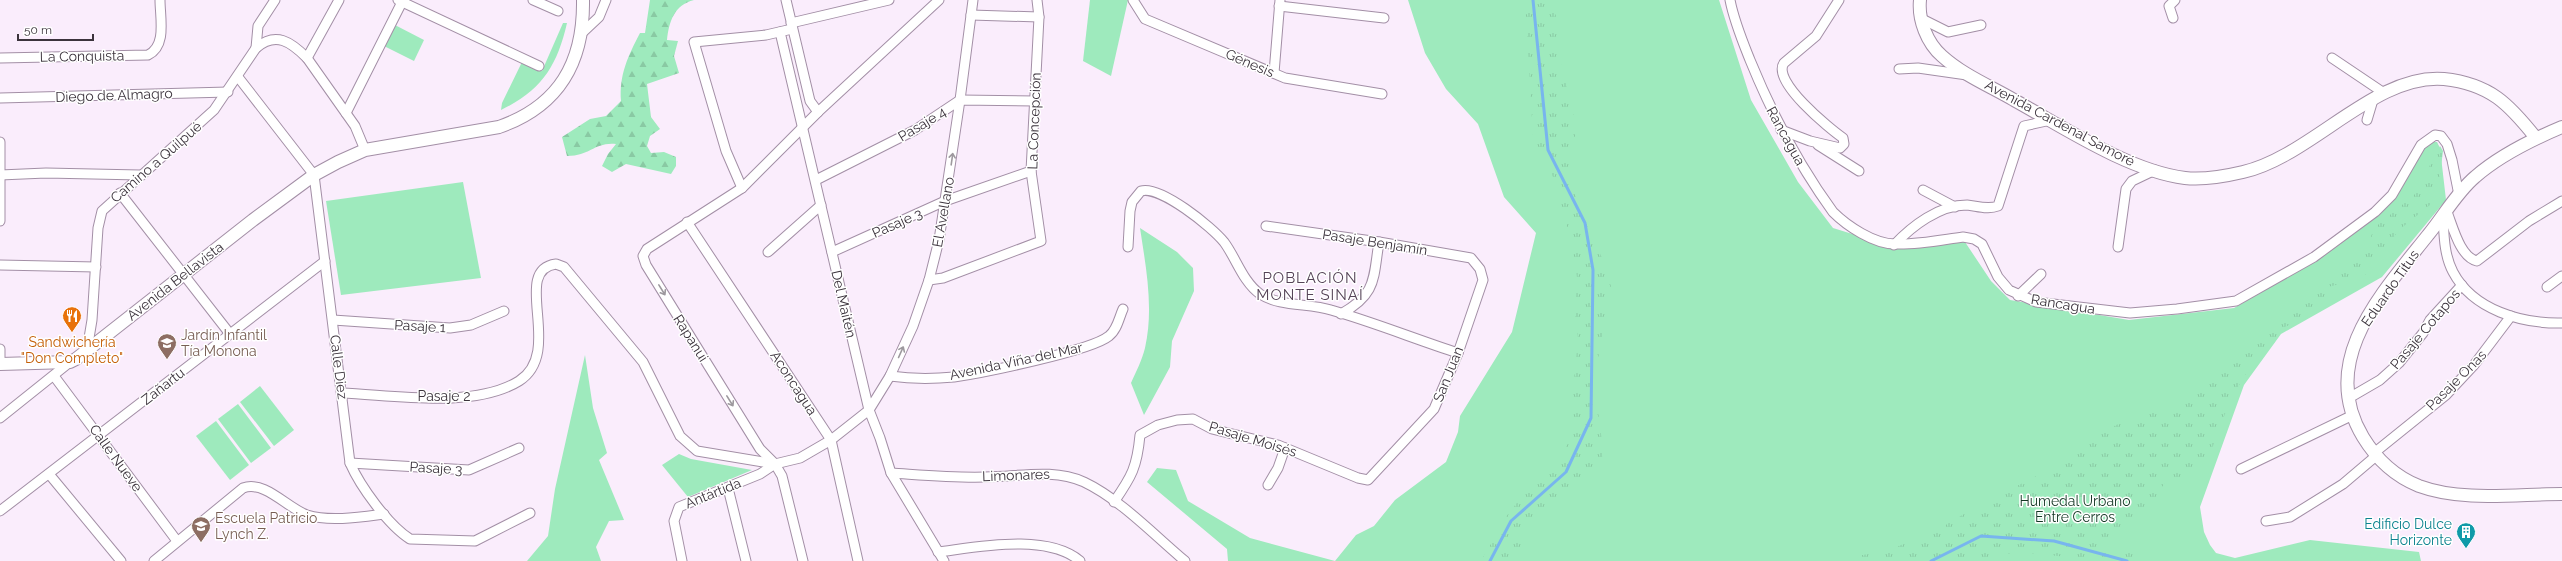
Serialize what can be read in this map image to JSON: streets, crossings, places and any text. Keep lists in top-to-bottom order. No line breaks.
{"streets":{"street":["La Conquista","Génesis","Diego de Almagro","La Concepción","Avenida Cardenal Samoré","Pasaje 4","Rancagua","Camino a Quilpué","El Avellano","Pasaje 3","Pasaje Benjamín","Avenida Bellavista","Eduardo Titus","Del Maitén","Pasaje 1","Pasaje Cotapos","Rapanui","Avenida Viña del Mar","Calle Diez","San Juan","Pasaje Onas","Aconcagua","Zañartu","Pasaje 2","Pasaje Moisés","Calle Nueve","Limonares","Antártida"]},"crossings":[["Diego de Almagro","Camino a Quilpué"],["La Concepción","Pasaje 4"],["La Concepción","El Avellano"],["La Concepción","Pasaje 3"],["Avenida Cardenal Samoré","Eduardo Titus"],["Pasaje 4","El Avellano"],["Pasaje 4","Del Maitén"],["Rancagua","Eduardo Titus"],["Camino a Quilpué","Avenida Bellavista"],["El Avellano","Pasaje 3"],["El Avellano","Del Maitén"],["El Avellano","Avenida Viña del Mar"],["Pasaje 3","Del Maitén"],["Pasaje 3","Calle Diez"],["Pasaje Benjamín","San Juan"],["Avenida Bellavista","Calle Diez"],["Avenida Bellavista","Calle Nueve"],["Eduardo Titus","Pasaje Cotapos"],["Eduardo Titus","Pasaje Onas"],["Del Maitén","Rapanui"],["Del Maitén","Limonares"],["Pasaje 1","Calle Diez"],["Rapanui","Aconcagua"],["Rapanui","Pasaje 2"],["Rapanui","Antártida"],["Calle Diez","Zañartu"],["Calle Diez","Pasaje 2"],["San Juan","Pasaje Moisés"],["Zañartu","Calle Nueve"],["Pasaje 2","Antártida"],["Pasaje Moisés","Limonares"]],"one_way":["El Avellano","Rapanui"],"districts":["POBLACIÓN MONTE SINAÍ"],"parks":["Humedal Urbano Entre Cerros"],"places":{"restaurant":["Sandwichería \"Don Completo\""],"school or university":["Jardín Infantil Tía Monona","Escuela Patricio Lynch Z."],"building":["Edificio Dulce Horizonte"]},"scale_bar":"50 m"}
